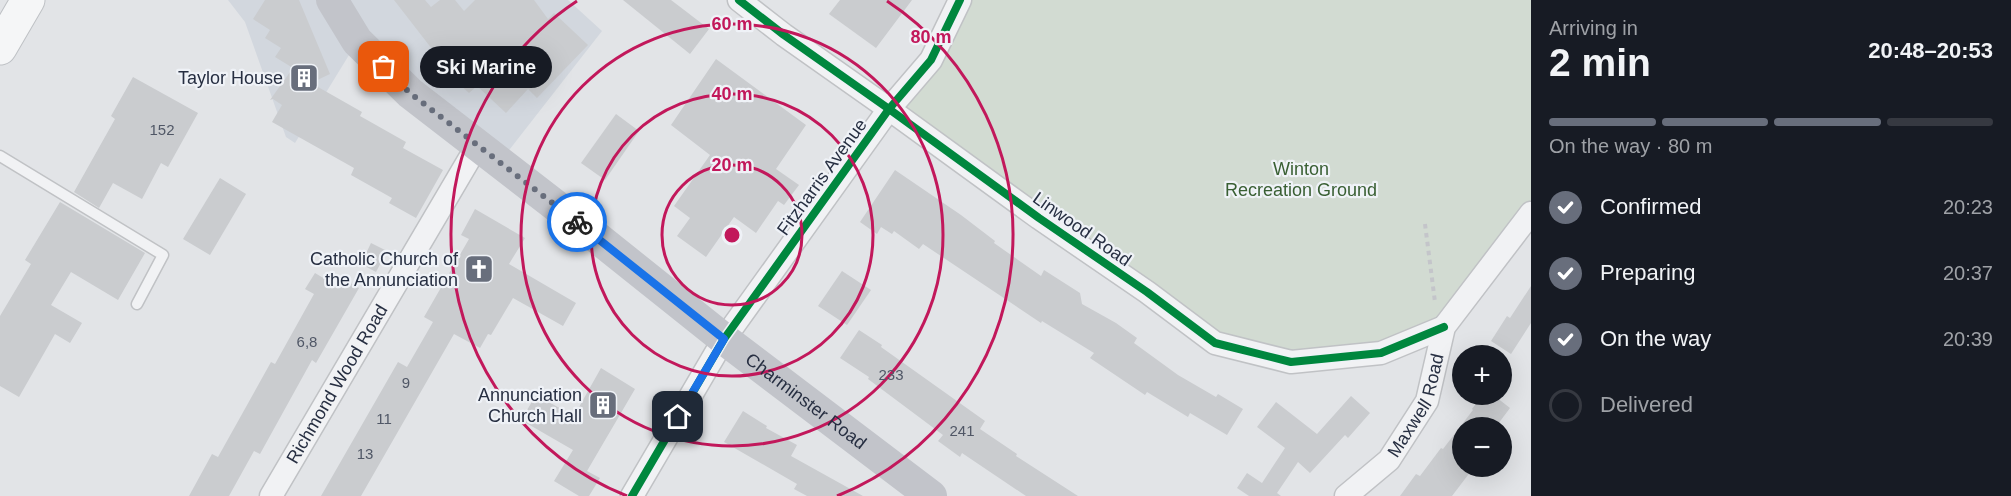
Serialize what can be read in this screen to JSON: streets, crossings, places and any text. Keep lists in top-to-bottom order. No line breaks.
{"streets":{"main road":["Charminster Road"],"street":["Fitzharris Avenue","Linwood Road","Richmond Wood Road","Maxwell Road"]},"crossings":[["Fitzharris Avenue","Linwood Road"],["Fitzharris Avenue","Charminster Road"],["Linwood Road","Maxwell Road"],["Richmond Wood Road","Charminster Road"]],"parks":["Winton Recreation Ground"],"places":{"other":["Ski Marine"],"building":["Taylor House","Annunciation Church Hall"],"church":["Catholic Church of the Annunciation"]},"house_numbers":["152","6,8","233","9","11","241","13"],"page":{"heading":["2 min","Arriving in","20:48–20:53"],"bubble":"Ski Marine","bar":"On the way · 80 m","list":[["Confirmed","20:23"],["Preparing","20:37"],["On the way","20:39"],"Delivered"],"map_buttons":["+","−"]},"rings":["60 m","80 m","40 m","20 m"]}
